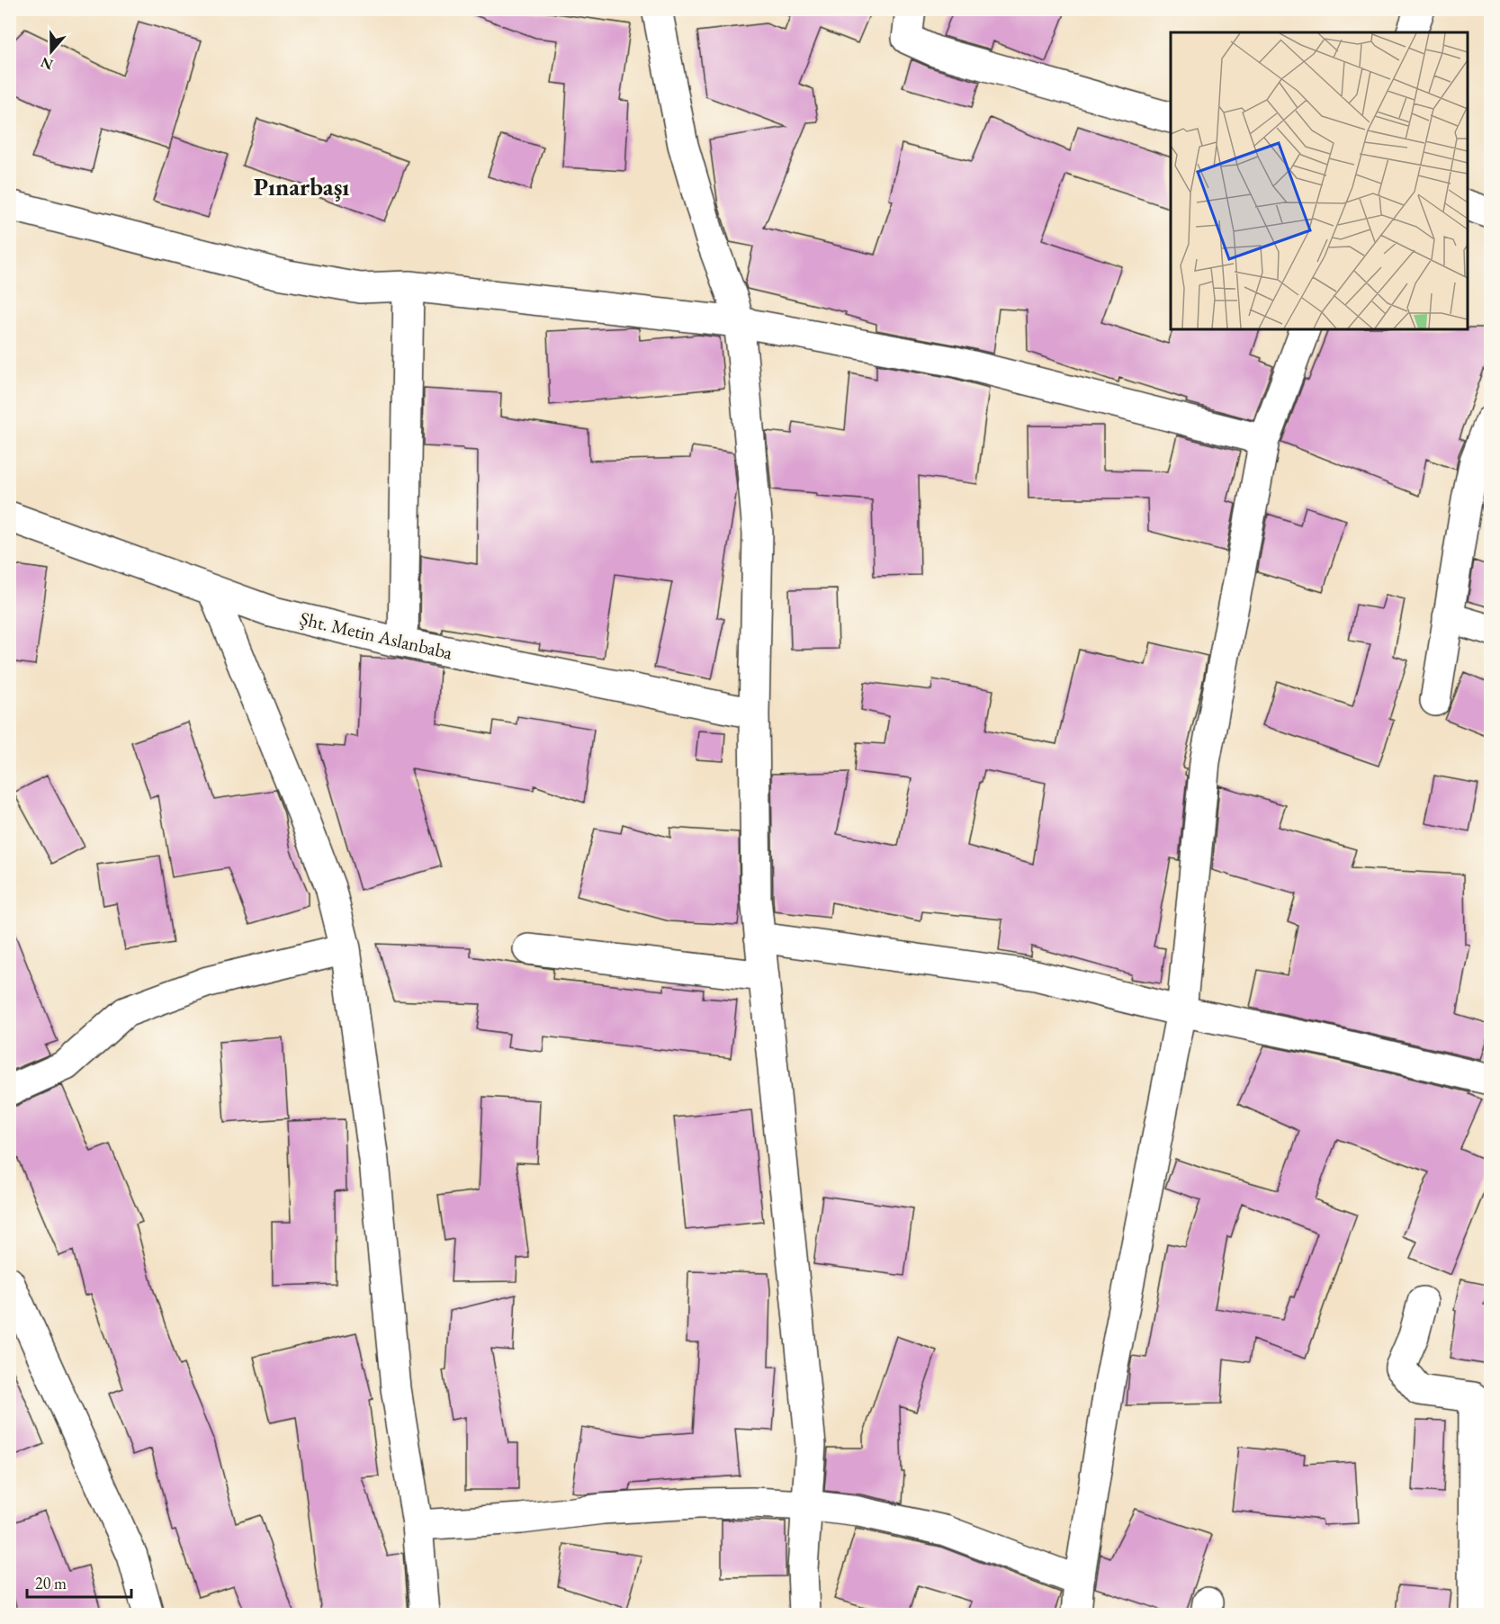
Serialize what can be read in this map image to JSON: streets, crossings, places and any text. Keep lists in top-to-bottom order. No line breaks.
{"streets":{"street":["Şht. Metin Aslanbaba"]},"districts":["Pınarbaşı"],"scale_bar":"20 m","north":"bottom"}
